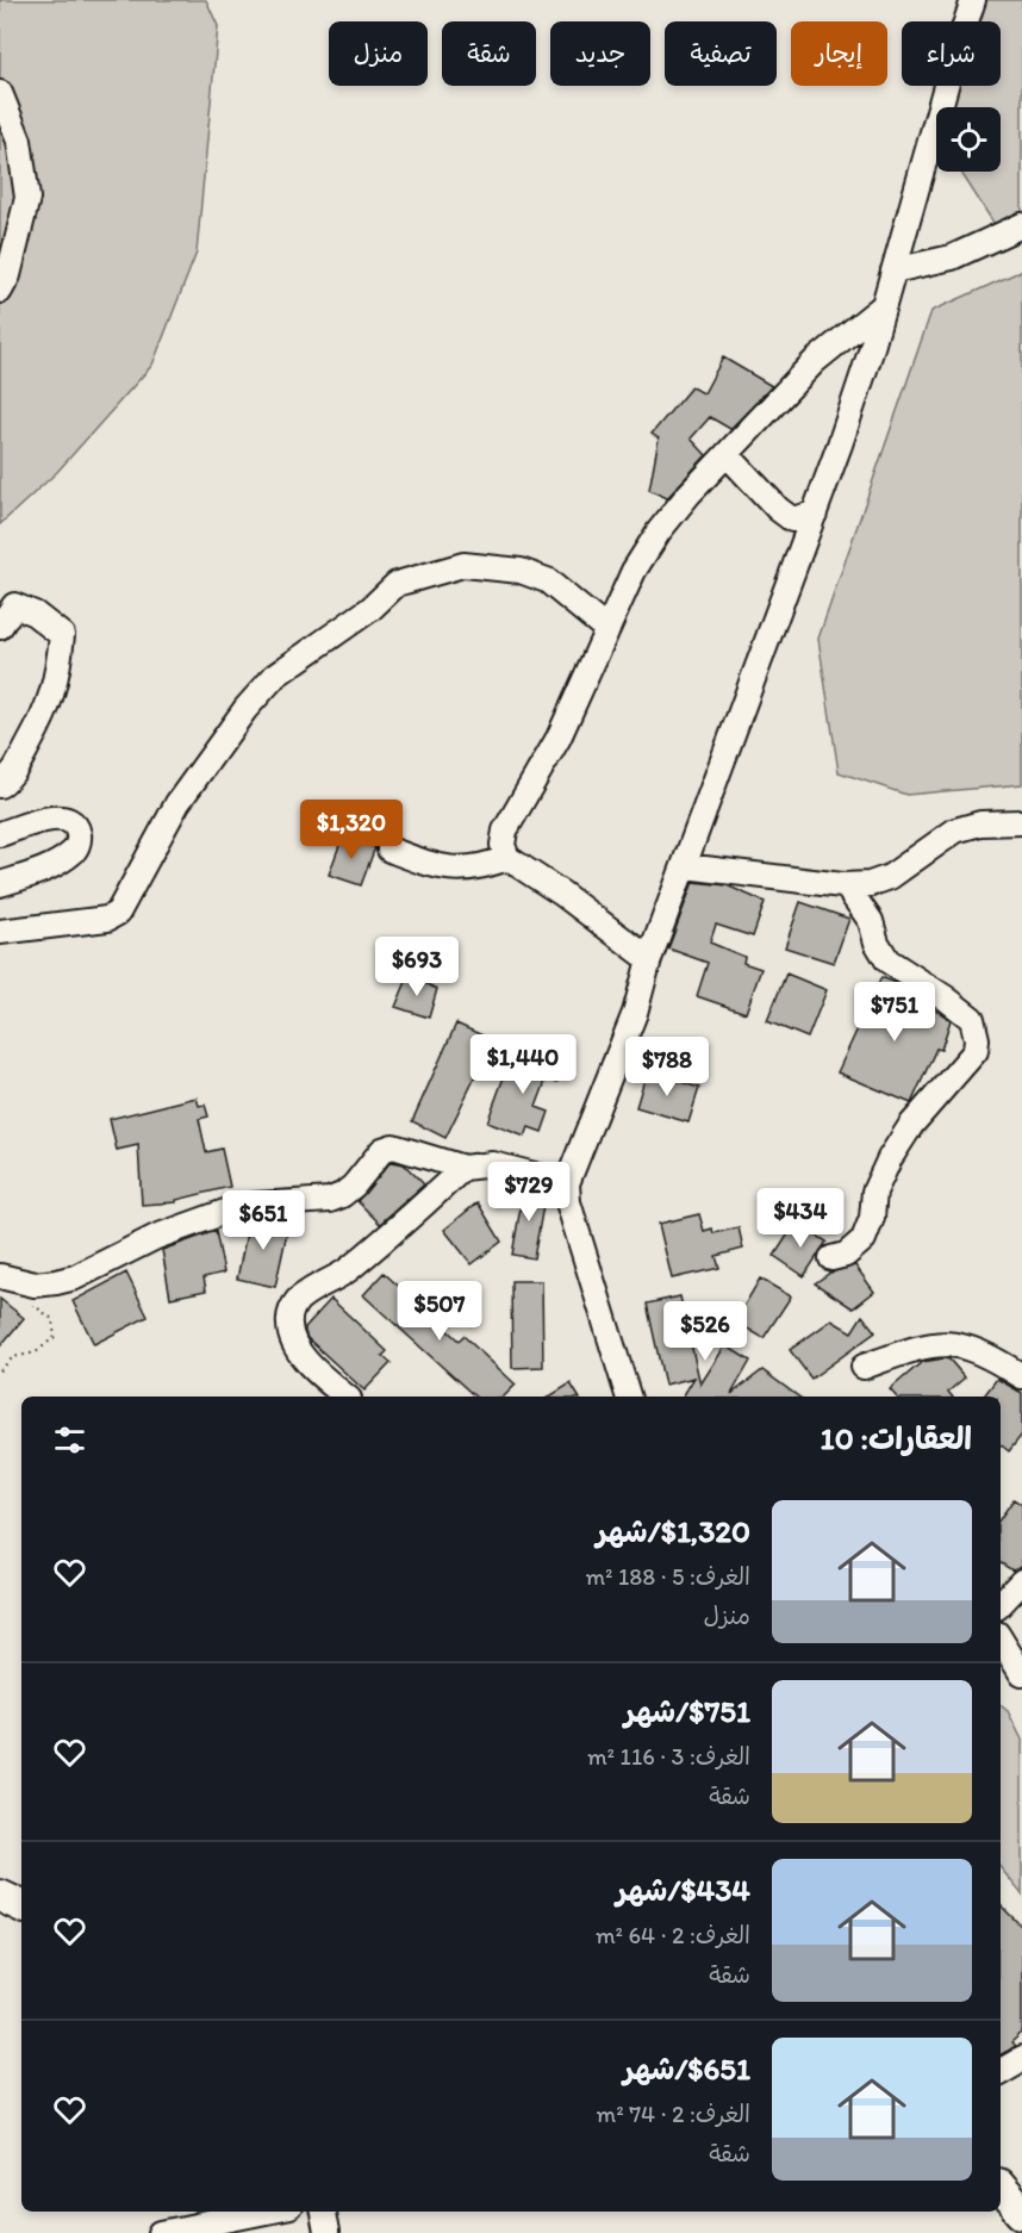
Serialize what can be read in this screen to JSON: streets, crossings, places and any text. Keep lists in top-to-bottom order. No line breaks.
{"page":{"chip":["شراء","إيجار","تصفية","جديد","شقة","منزل"],"price":["$1,320","$693","$751","$1,440","$788","$729","$434","$651","$507","$526"],"heading":"العقارات: 10","list":[{"name":"$1,320/شهر","note":"الغرف: 5 · 188 m² · منزل"},{"name":"$751/شهر","note":"الغرف: 3 · 116 m² · شقة"},{"name":"$434/شهر","note":"الغرف: 2 · 64 m² · شقة"},{"name":"$651/شهر","note":"الغرف: 2 · 74 m² · شقة"}]}}
